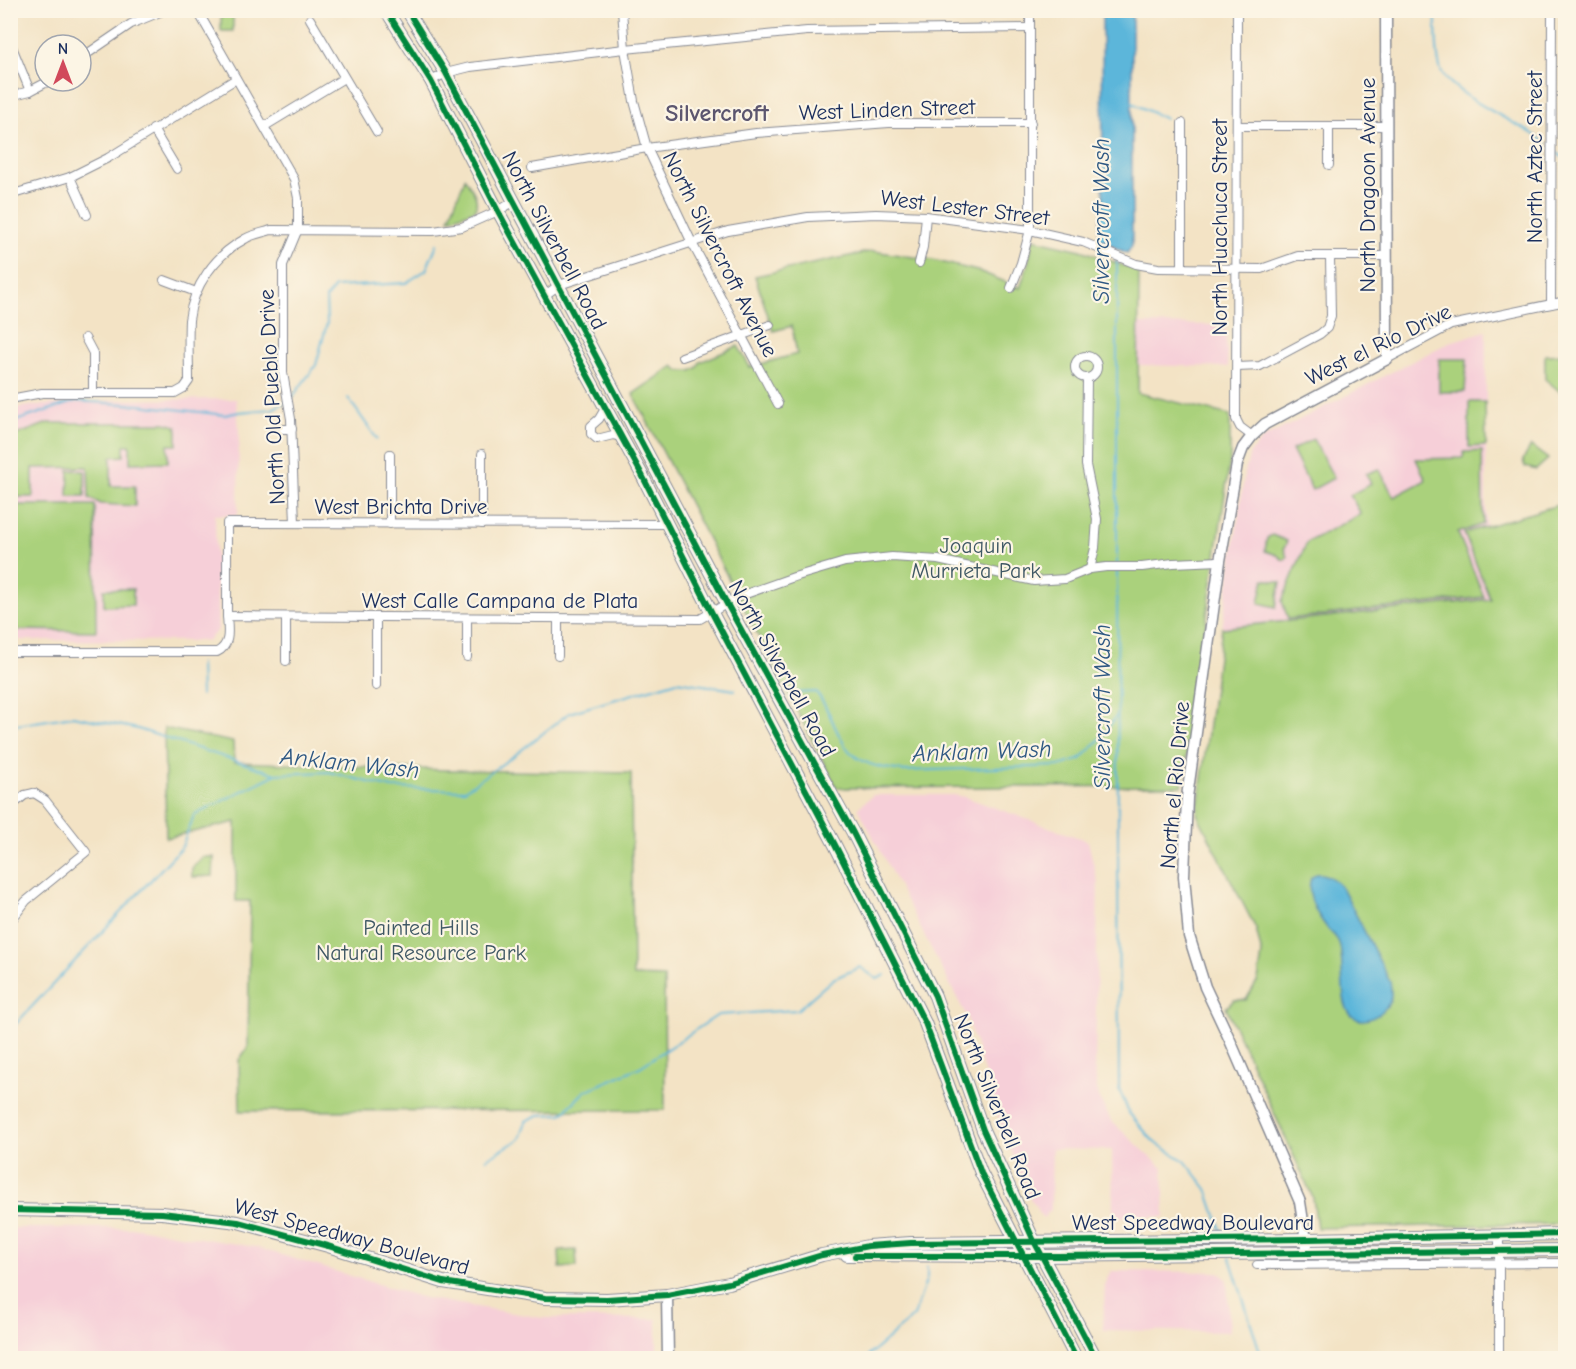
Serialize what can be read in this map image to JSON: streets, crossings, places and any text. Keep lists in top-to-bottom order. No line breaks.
{"streets":{"main road":["North Silverbell Road","West Speedway Boulevard"],"street":["West Linden Street","North Aztec Street","North Dragoon Avenue","West Lester Street","North Huachuca Street","North Silvercroft Avenue","West el Rio Drive","North Old Pueblo Drive","West Brichta Drive","West Calle Campana de Plata","North el Rio Drive"]},"crossings":[["West Linden Street","North Silvercroft Avenue"],["North Aztec Street","West el Rio Drive"],["North Dragoon Avenue","West Lester Street"],["North Dragoon Avenue","West el Rio Drive"],["West Lester Street","North Huachuca Street"],["West Lester Street","North Silverbell Road"],["West Lester Street","North Silvercroft Avenue"],["North Huachuca Street","West el Rio Drive"],["North Huachuca Street","North el Rio Drive"],["North Silverbell Road","West Brichta Drive"],["North Silverbell Road","West Calle Campana de Plata"],["North Silverbell Road","West Speedway Boulevard"],["West el Rio Drive","North el Rio Drive"],["North Old Pueblo Drive","West Brichta Drive"],["West Brichta Drive","West Calle Campana de Plata"],["West Calle Campana de Plata","North el Rio Drive"],["North el Rio Drive","West Speedway Boulevard"]],"districts":["Silvercroft"],"water":["Silvercroft Wash","Anklam Wash"],"parks":["Joaquin Murrieta Park","Painted Hills Natural Resource Park"],"north":"top"}
